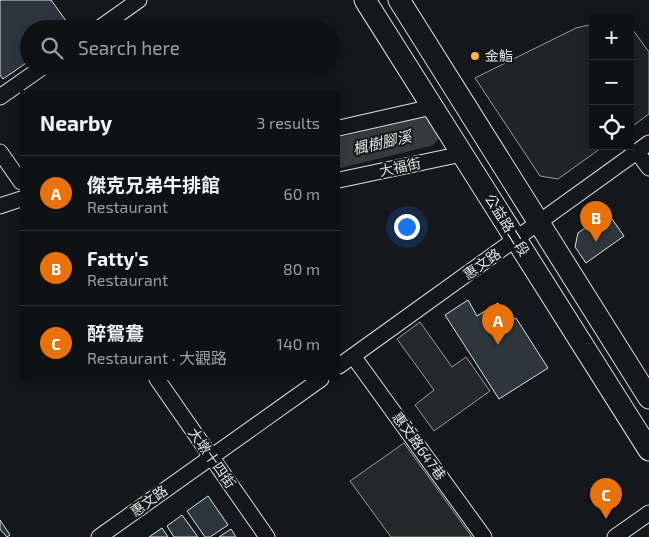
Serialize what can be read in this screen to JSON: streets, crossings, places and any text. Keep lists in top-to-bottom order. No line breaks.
{"streets":{"main road":["公益路二段"],"street":["大福街","惠文路","惠文路647巷","大墩十四街"]},"crossings":[["大福街","公益路二段"],["公益路二段","惠文路"],["惠文路","惠文路647巷"],["惠文路","大墩十四街"]],"water":["楓樹腳溪"],"places":["金鮨"],"page":{"map_buttons":["+","−"],"search":"Search here","heading":["Nearby","3 results"],"list":[{"mark":"A","name":"傑克兄弟牛排館","note":"Restaurant","value":"60 m"},{"mark":"B","name":"Fatty's","note":"Restaurant","value":"80 m"},{"mark":"C","name":"醉鴛鴦","note":"Restaurant · 大觀路","value":"140 m"}],"pins":["B","A","C"]}}
